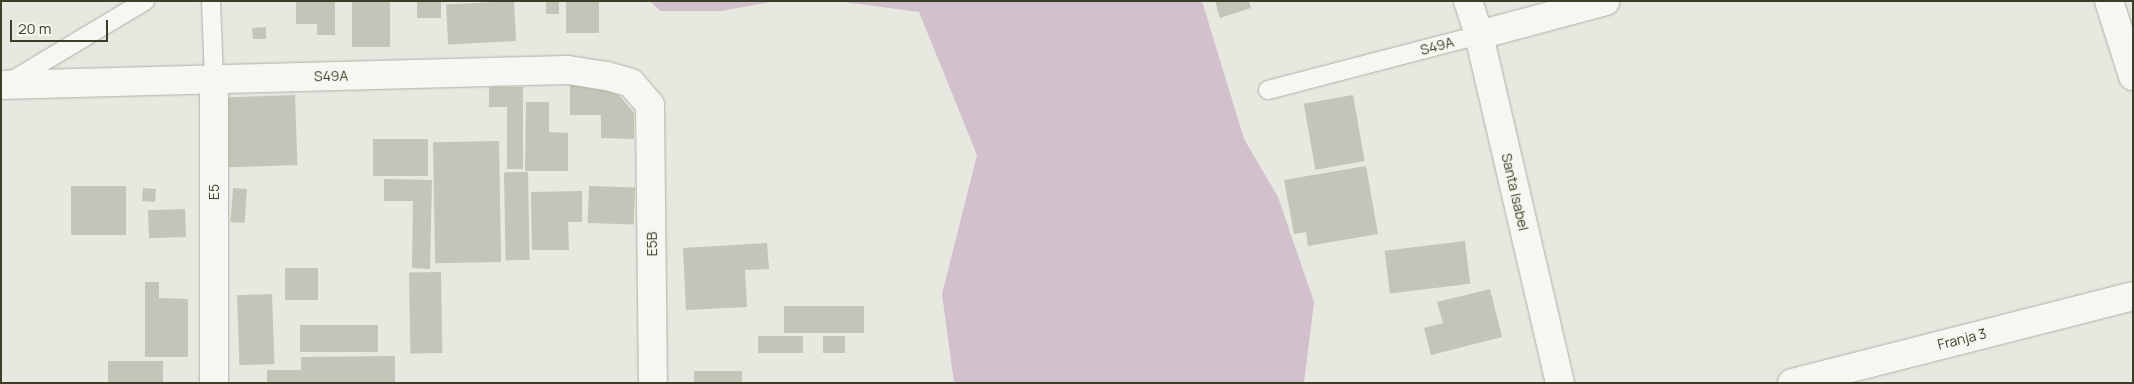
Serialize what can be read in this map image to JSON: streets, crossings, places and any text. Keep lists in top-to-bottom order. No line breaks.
{"streets":{"street":["S49A","E5","Santa Isabel","E5B","Franja 3"]},"crossings":[["S49A","E5"],["S49A","Santa Isabel"],["S49A","E5B"]],"scale_bar":"20 m"}
